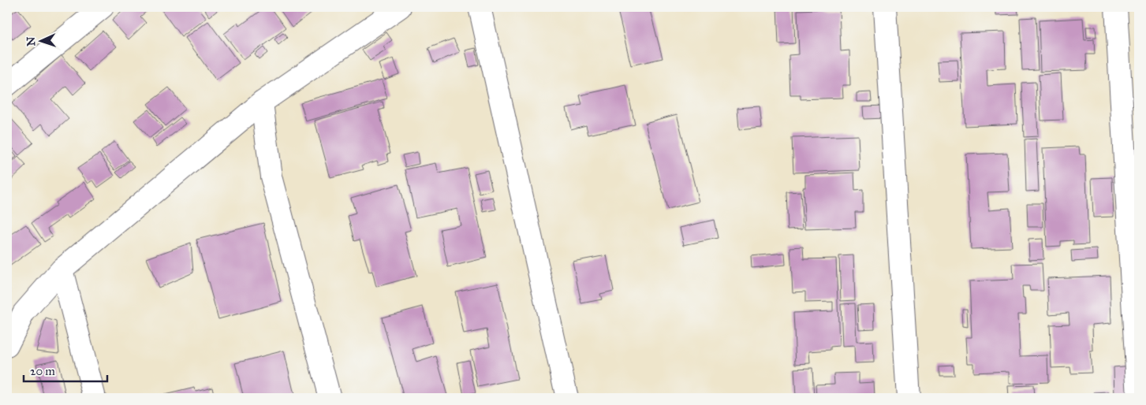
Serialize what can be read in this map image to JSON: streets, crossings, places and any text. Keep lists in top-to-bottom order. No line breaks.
{"scale_bar":"20 m","north":"left"}
